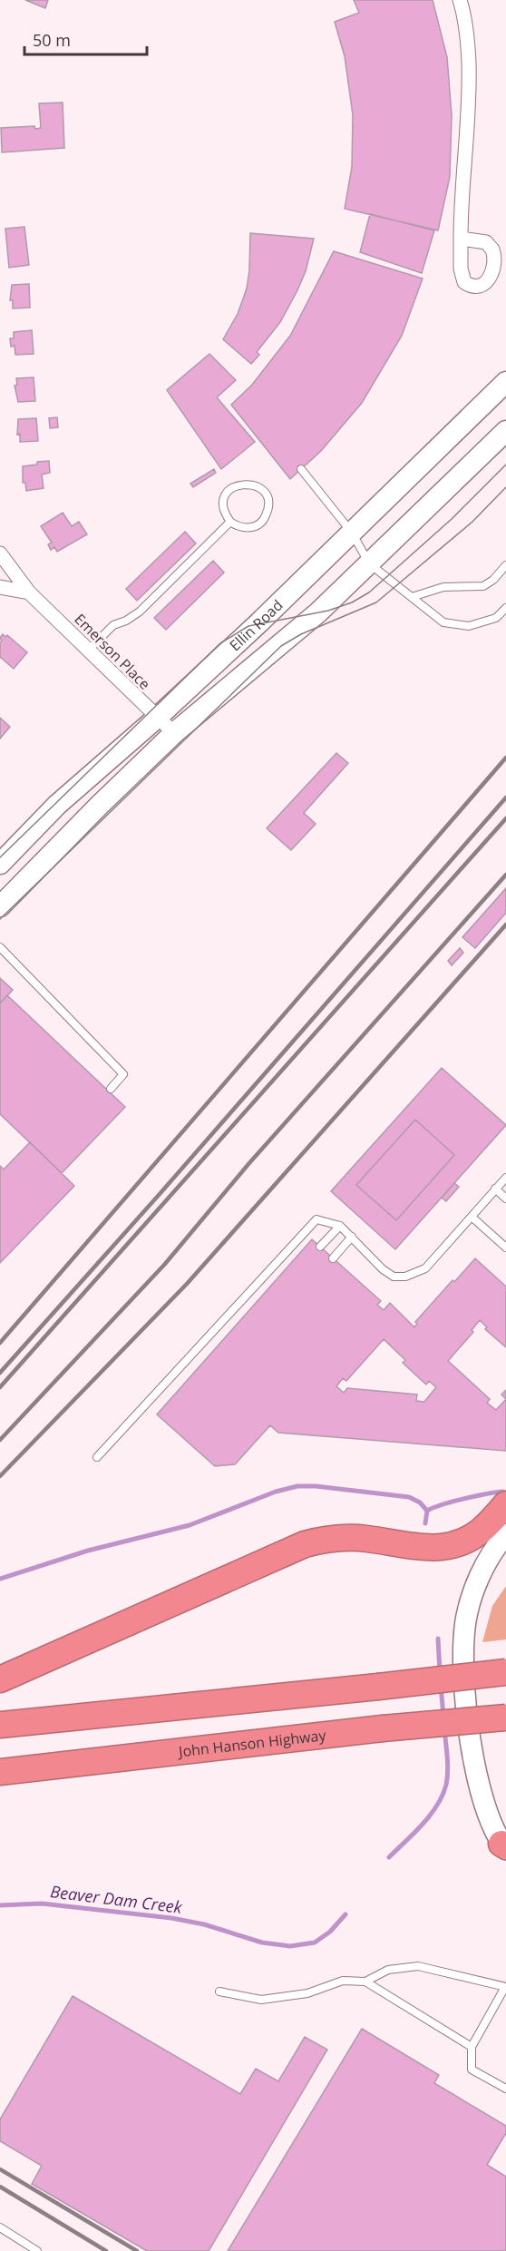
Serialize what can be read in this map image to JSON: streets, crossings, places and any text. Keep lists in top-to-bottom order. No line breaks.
{"streets":{"highway":["John Hanson Highway"],"street":["Ellin Road","Emerson Place"]},"crossings":[["Ellin Road","Emerson Place"]],"water":["Beaver Dam Creek"],"scale_bar":"50 m"}
